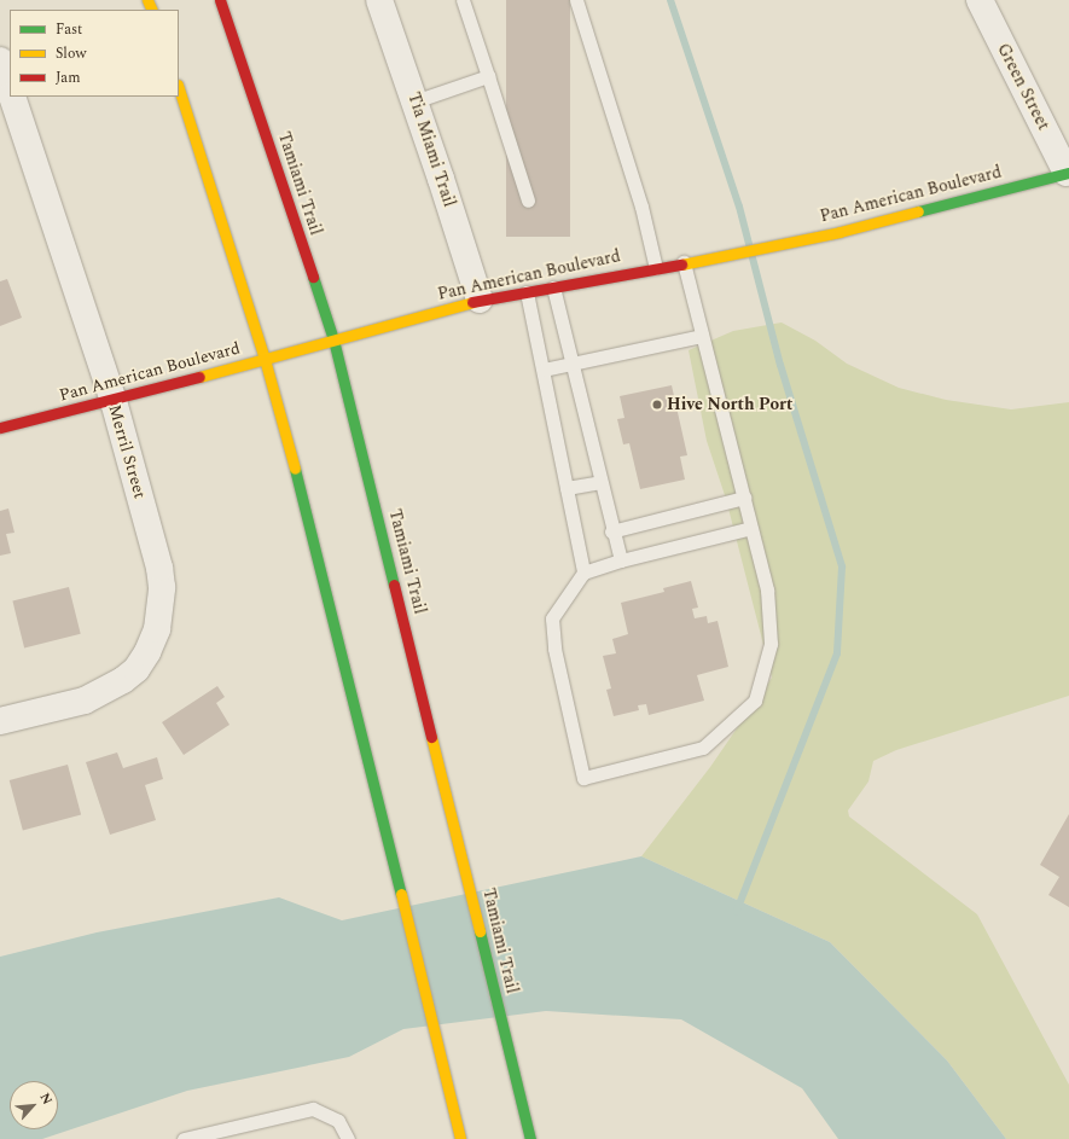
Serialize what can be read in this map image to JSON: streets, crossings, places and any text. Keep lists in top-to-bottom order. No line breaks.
{"streets":{"main road":["Tamiami Trail","Pan American Boulevard"],"street":["Green Street","Tia Miami Trail","Merril Street"]},"crossings":[["Green Street","Pan American Boulevard"],["Tia Miami Trail","Pan American Boulevard"],["Tamiami Trail","Pan American Boulevard"],["Pan American Boulevard","Merril Street"]],"places":["Hive North Port"],"legend":["Fast","Slow","Jam"],"north":"top right"}
